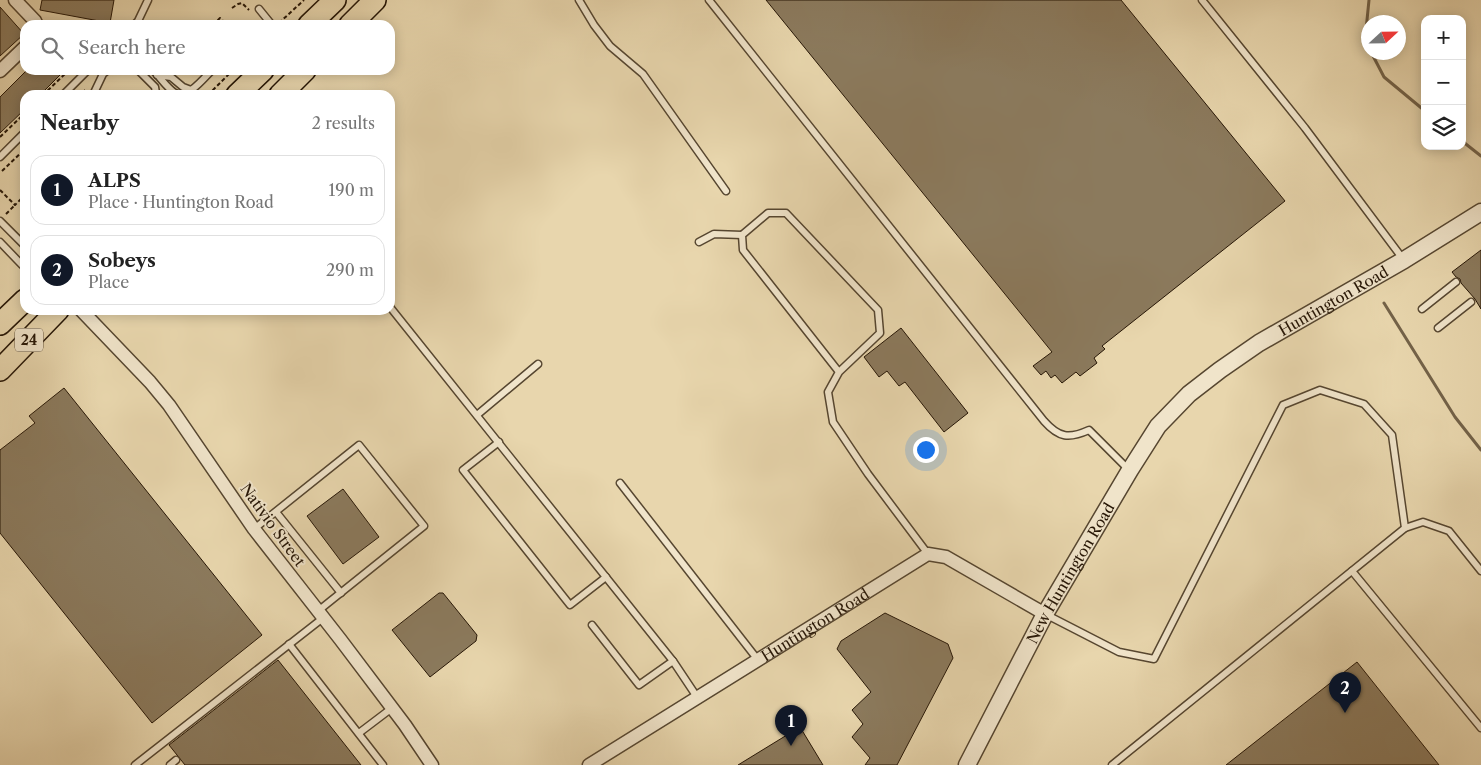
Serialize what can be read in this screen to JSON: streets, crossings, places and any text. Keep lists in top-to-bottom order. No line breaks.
{"streets":{"main road":["24"],"street":["Huntington Road","Nativio Street","New Huntington Road"]},"crossings":[["Huntington Road","New Huntington Road"]],"north":"right","page":{"map_buttons":["+","−"],"search":"Search here","heading":["Nearby","2 results"],"list":[{"mark":"1","name":"ALPS","note":"Place · Huntington Road","value":"190 m"},{"mark":"2","name":"Sobeys","note":"Place","value":"290 m"}],"pins":["2","1"]}}
